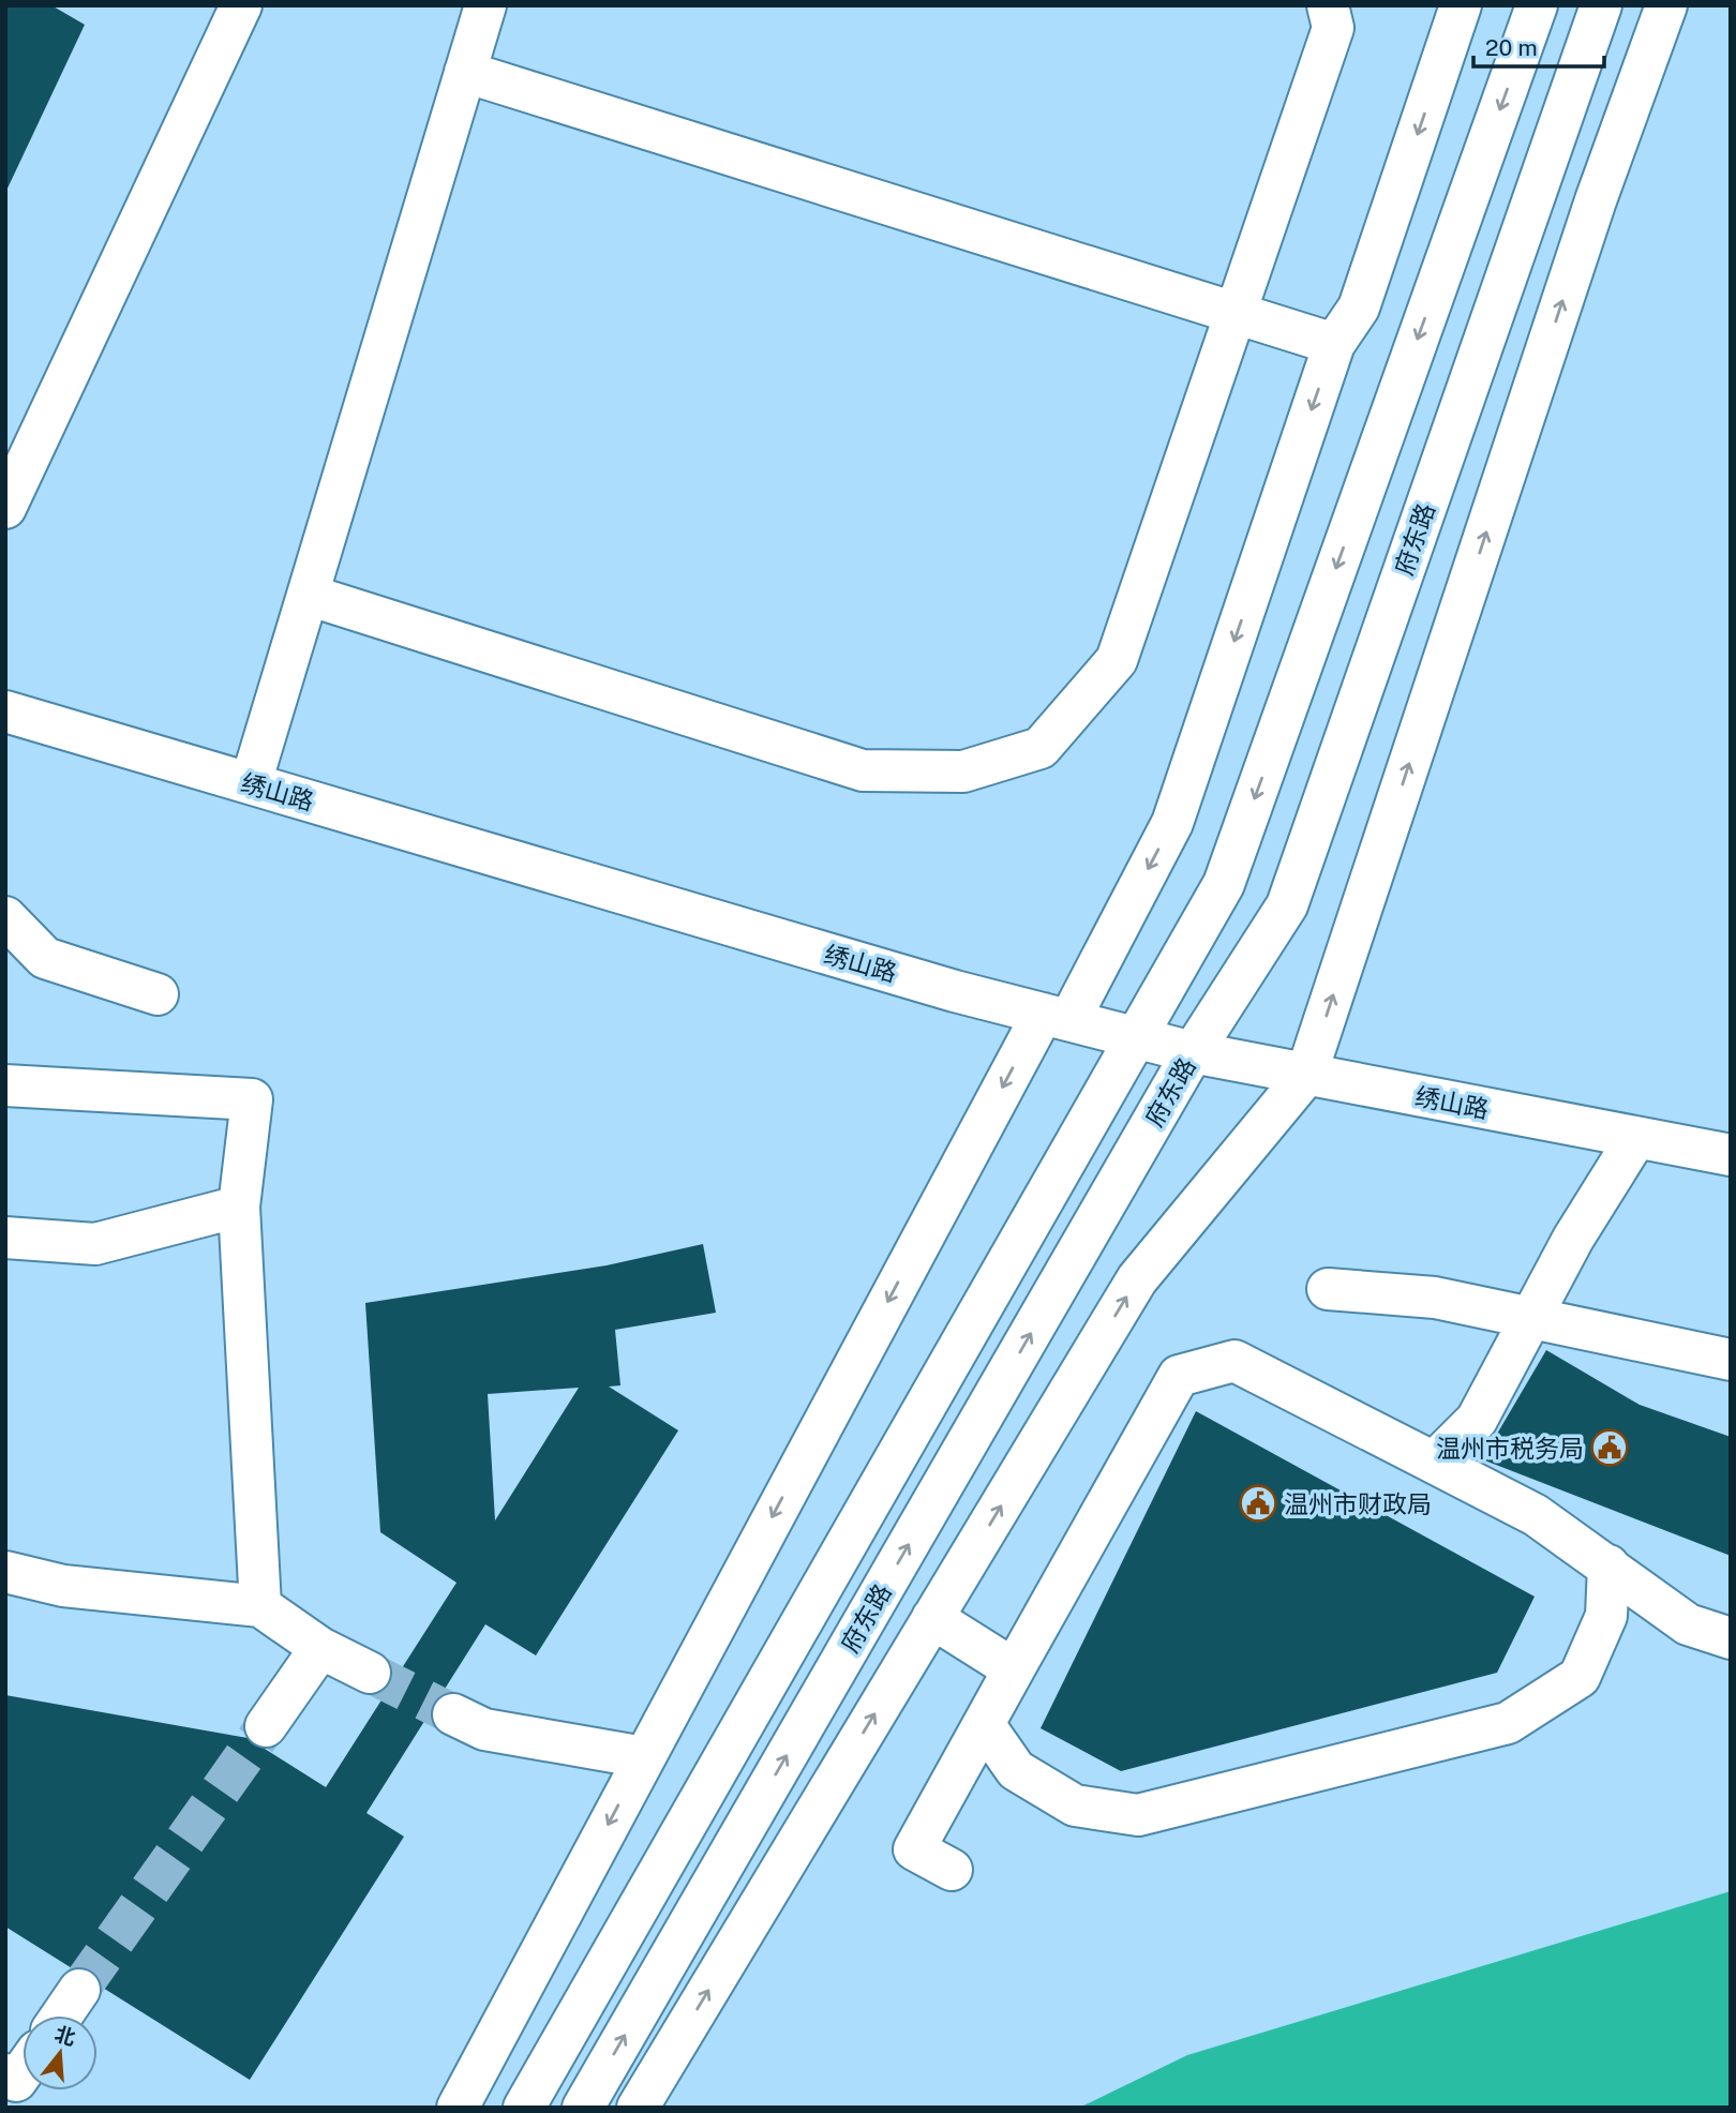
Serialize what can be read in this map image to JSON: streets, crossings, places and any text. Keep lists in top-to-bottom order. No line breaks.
{"streets":{"main road":["府东路","绣山路"]},"crossings":[["府东路","绣山路"]],"places":{"public building":["温州市税务局","温州市财政局"]},"scale_bar":"20 m","north":"top"}
